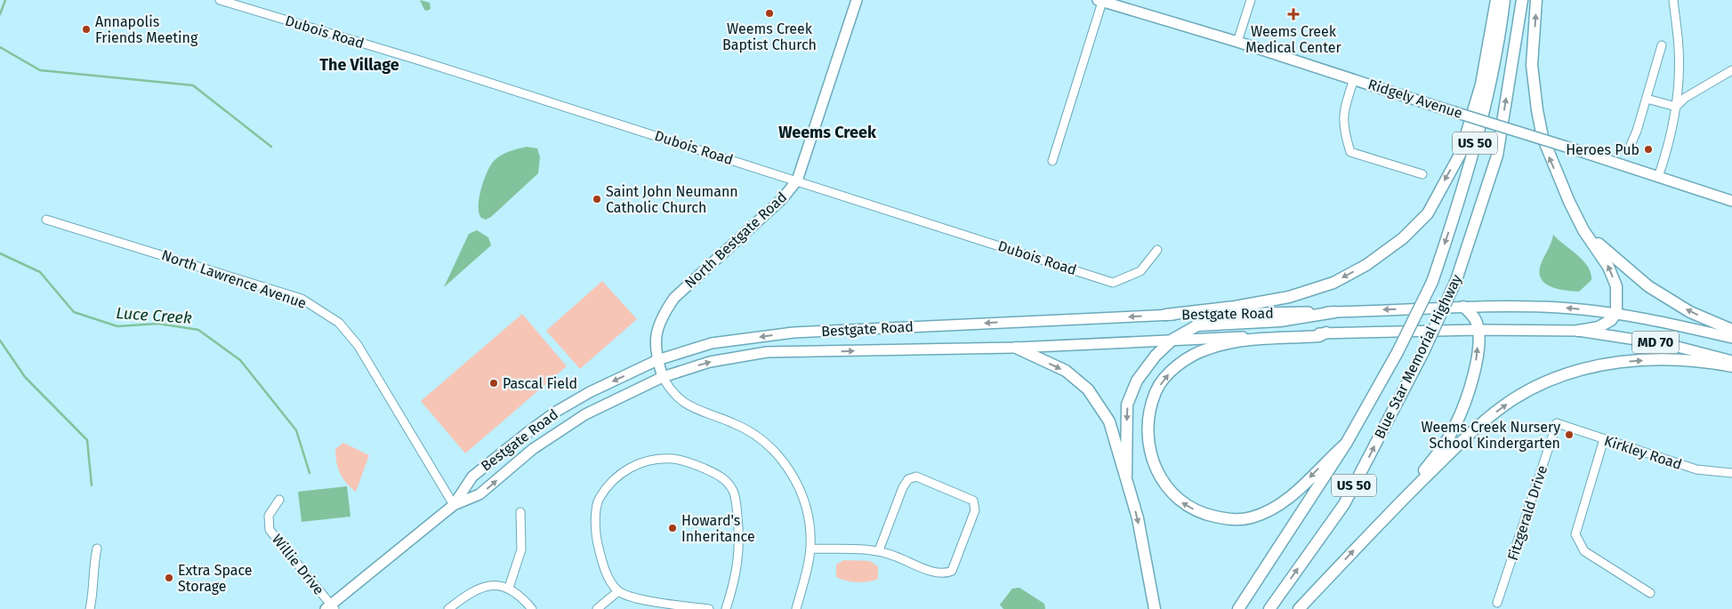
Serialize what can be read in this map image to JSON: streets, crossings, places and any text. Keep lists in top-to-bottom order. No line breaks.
{"streets":{"highway":["US 50","Blue Star Memorial Highway"],"main road":["Ridgely Avenue","North Bestgate Road","Bestgate Road","MD 70"],"street":["Dubois Road","North Lawrence Avenue","Kirkley Road","Fitzgerald Drive","Willie Drive"]},"crossings":[["Dubois Road","North Bestgate Road"],["North Bestgate Road","Bestgate Road"],["North Lawrence Avenue","Bestgate Road"],["Bestgate Road","MD 70"],["Bestgate Road","Willie Drive"],["Kirkley Road","Fitzgerald Drive"]],"districts":["The Village","Weems Creek"],"water":["Luce Creek"],"places":{"other":["Weems Creek Baptist Church","Annapolis Friends Meeting","Heroes Pub","Saint John Neumann Catholic Church","Pascal Field","Weems Creek Nursery School Kindergarten","Howard's Inheritance","Extra Space Storage"],"health":["Weems Creek Medical Center"]}}
